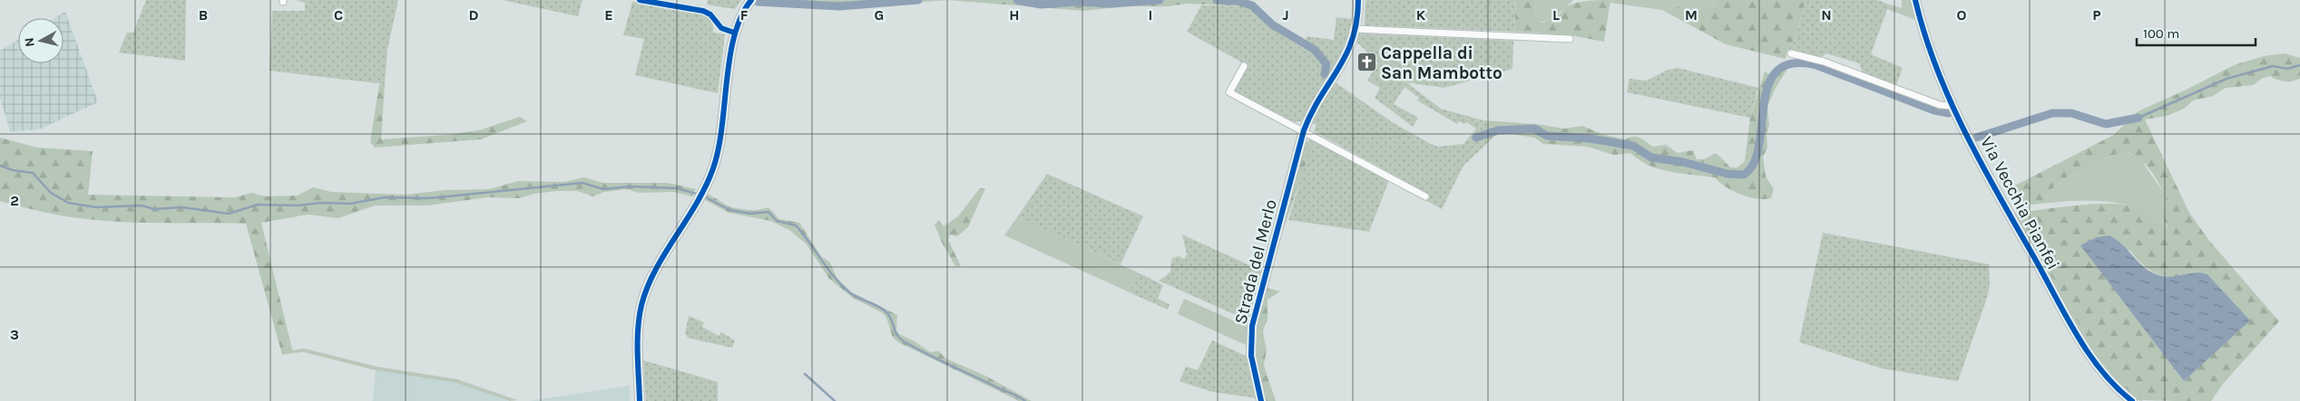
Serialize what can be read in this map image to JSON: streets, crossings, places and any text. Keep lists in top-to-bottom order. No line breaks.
{"streets":{"street":["Via Vecchia Pianfei","Strada del Merlo"]},"places":{"church":["Cappella di San Mambotto"]},"scale_bar":"100 m","north":"left","grid":{"columns":["B","C","D","E","F","G","H","I","J","K","L","M","N","O","P"],"rows":["2","3"]}}
